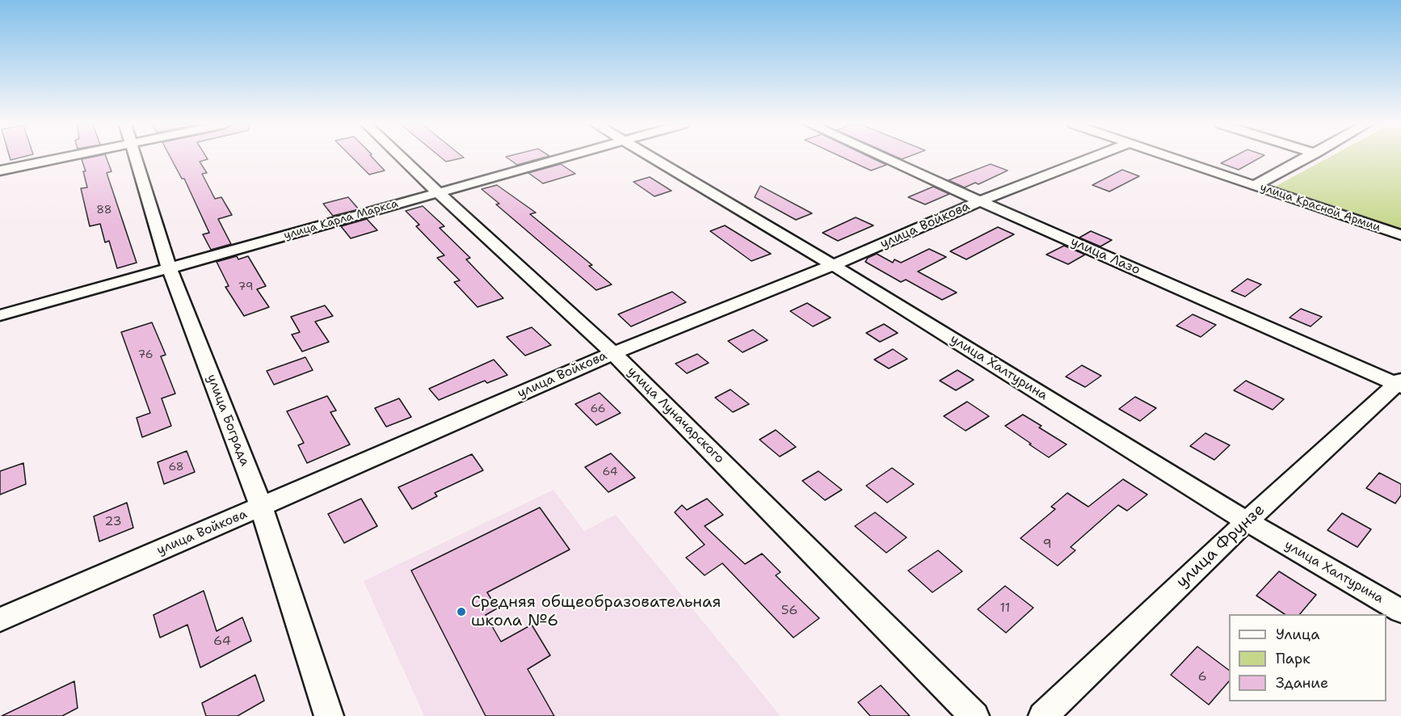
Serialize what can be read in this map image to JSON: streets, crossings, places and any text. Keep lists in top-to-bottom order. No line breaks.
{"streets":{"street":["улица Красной Армии","улица Карла Маркса","улица Войкова","улица Лазо","улица Халтурина","улица Луначарского","улица Бограда","улица Фрунзе"]},"crossings":[["улица Карла Маркса","улица Луначарского"],["улица Карла Маркса","улица Бограда"],["улица Войкова","улица Лазо"],["улица Войкова","улица Халтурина"],["улица Войкова","улица Луначарского"],["улица Войкова","улица Бограда"],["улица Лазо","улица Фрунзе"],["улица Халтурина","улица Фрунзе"]],"places":["Средняя общеобразовательная школа №6"],"house_numbers":["88","79","76","66","68","64","23","9","11","56","64","6"],"legend":["Улица","Парк","Здание"]}
